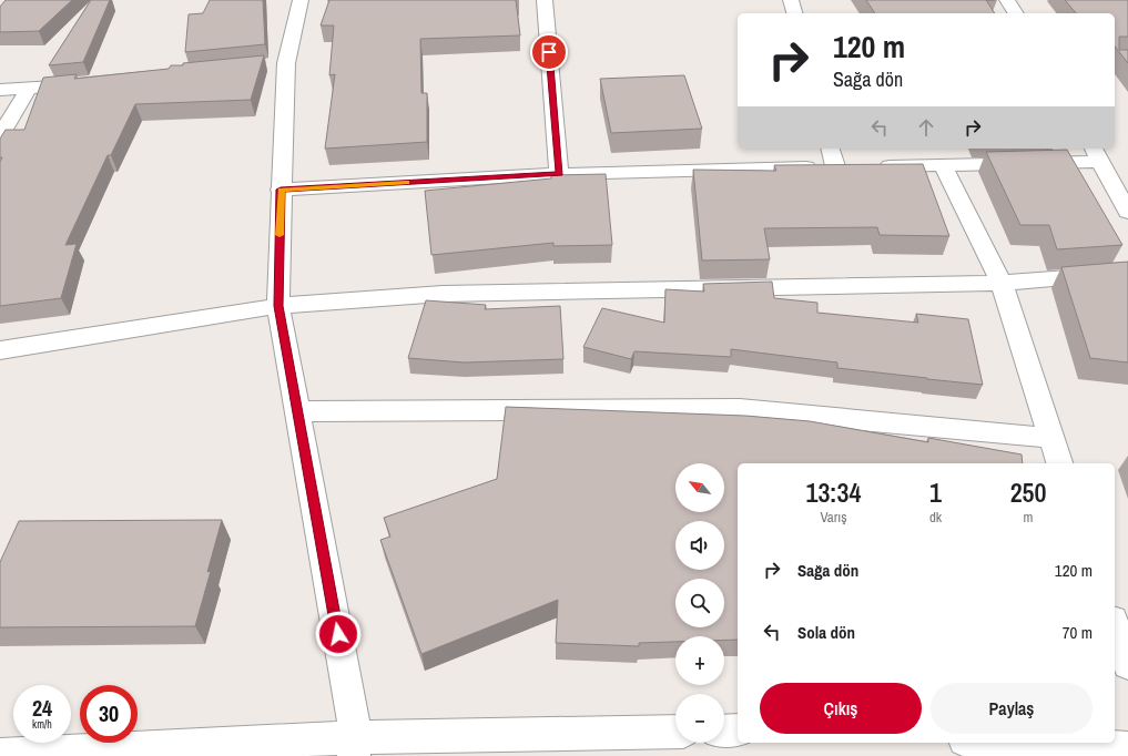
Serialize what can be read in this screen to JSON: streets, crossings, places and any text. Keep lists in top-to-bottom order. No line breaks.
{"north":"top left","page":{"turn":["120 m","Sağa dön"],"map_buttons":["+","−"],"eta":["13:34","Varış","1","dk","250","m"],"list":[{"name":"Sağa dön","value":"120 m"},{"name":"Sola dön","value":"70 m"}],"buttons":["Çıkış","Paylaş"],"speed":"24 km/h","limit":"30"}}
